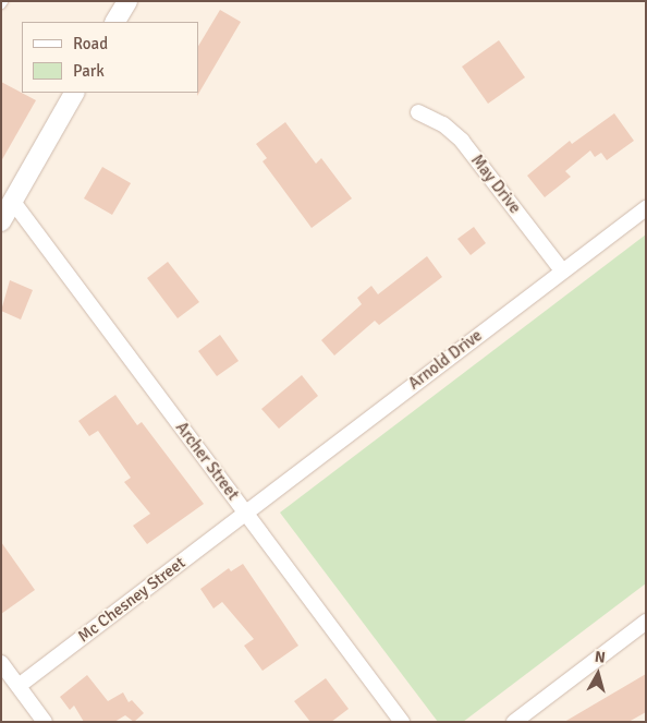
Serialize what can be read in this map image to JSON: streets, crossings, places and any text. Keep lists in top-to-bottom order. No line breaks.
{"streets":{"street":["May Drive","Arnold Drive","Archer Street","Mc Chesney Street"]},"crossings":[["May Drive","Arnold Drive"],["Arnold Drive","Archer Street"],["Arnold Drive","Mc Chesney Street"],["Archer Street","Mc Chesney Street"]],"legend":["Road","Park"],"north":"top"}
